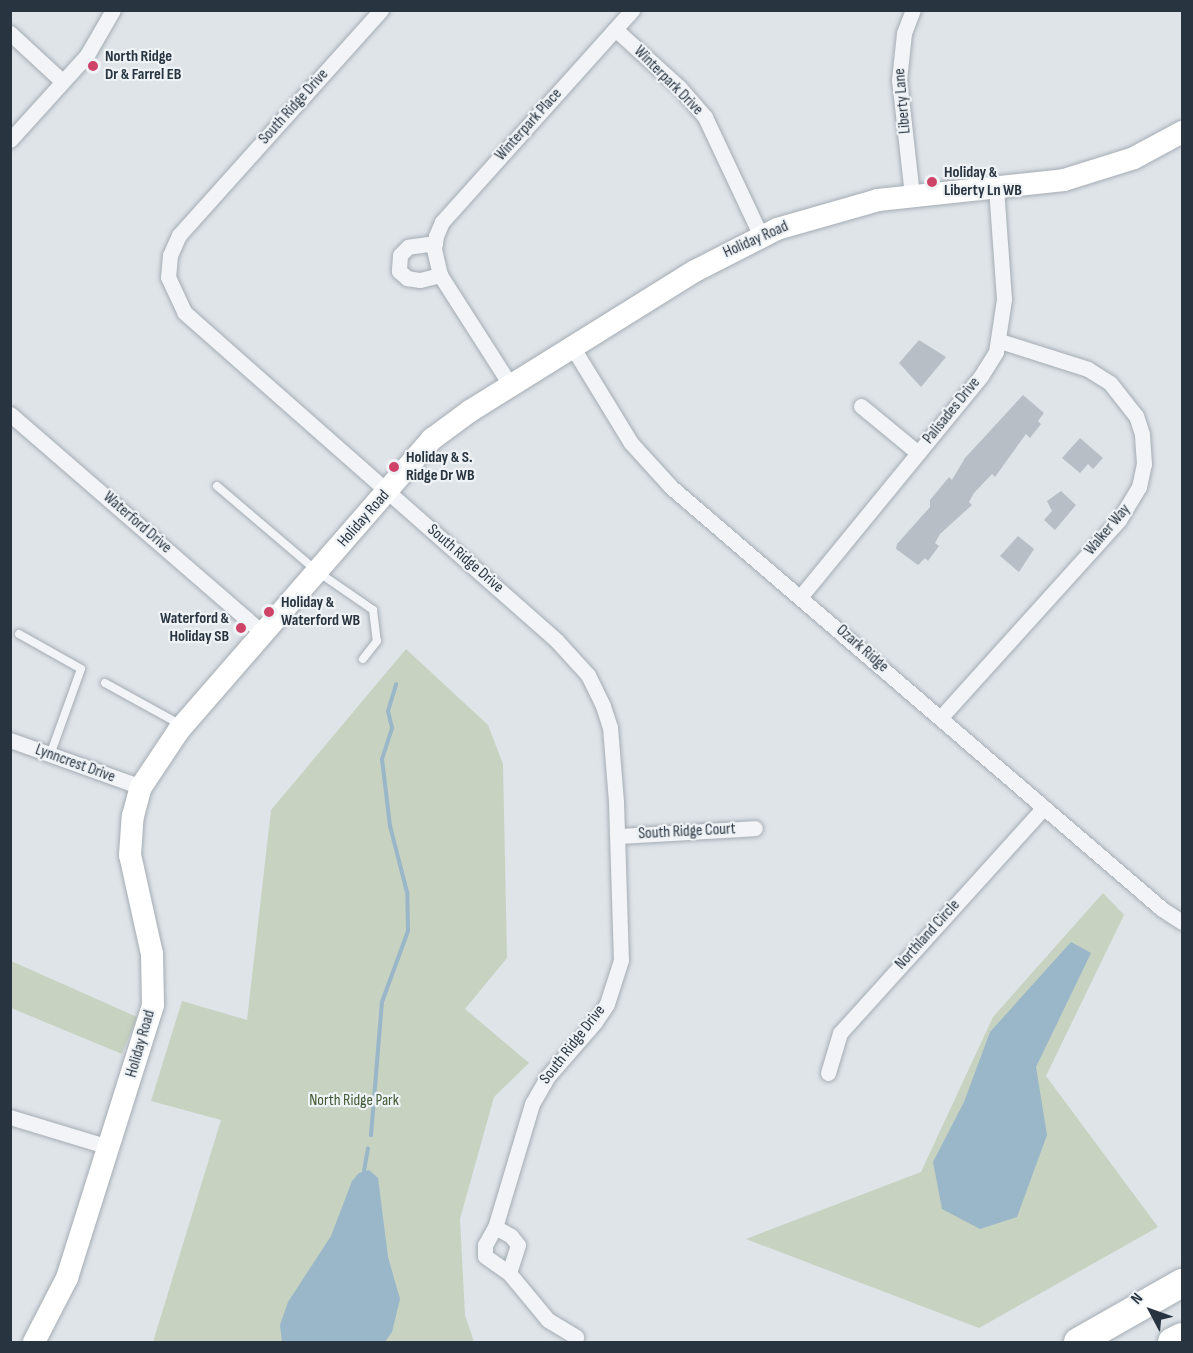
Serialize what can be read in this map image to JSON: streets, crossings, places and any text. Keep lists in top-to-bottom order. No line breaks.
{"streets":{"street":["Winterpark Drive","Liberty Lane","South Ridge Drive","Winterpark Place","Holiday Road","Palisades Drive","Waterford Drive","Walker Way","Ozark Ridge","Lynncrest Drive","South Ridge Court","Northland Circle"]},"crossings":[["Winterpark Drive","Winterpark Place"],["Winterpark Drive","Holiday Road"],["Liberty Lane","Holiday Road"],["South Ridge Drive","Holiday Road"],["South Ridge Drive","South Ridge Court"],["Holiday Road","Palisades Drive"],["Holiday Road","Waterford Drive"],["Holiday Road","Ozark Ridge"],["Holiday Road","Lynncrest Drive"],["Palisades Drive","Walker Way"],["Palisades Drive","Ozark Ridge"],["Walker Way","Ozark Ridge"],["Ozark Ridge","Northland Circle"]],"parks":["North Ridge Park"],"places":["North Ridge Dr & Farrel EB","Holiday & Liberty Ln WB","Holiday & S. Ridge Dr WB","Holiday & Waterford WB","Waterford & Holiday SB"],"north":"top left"}
